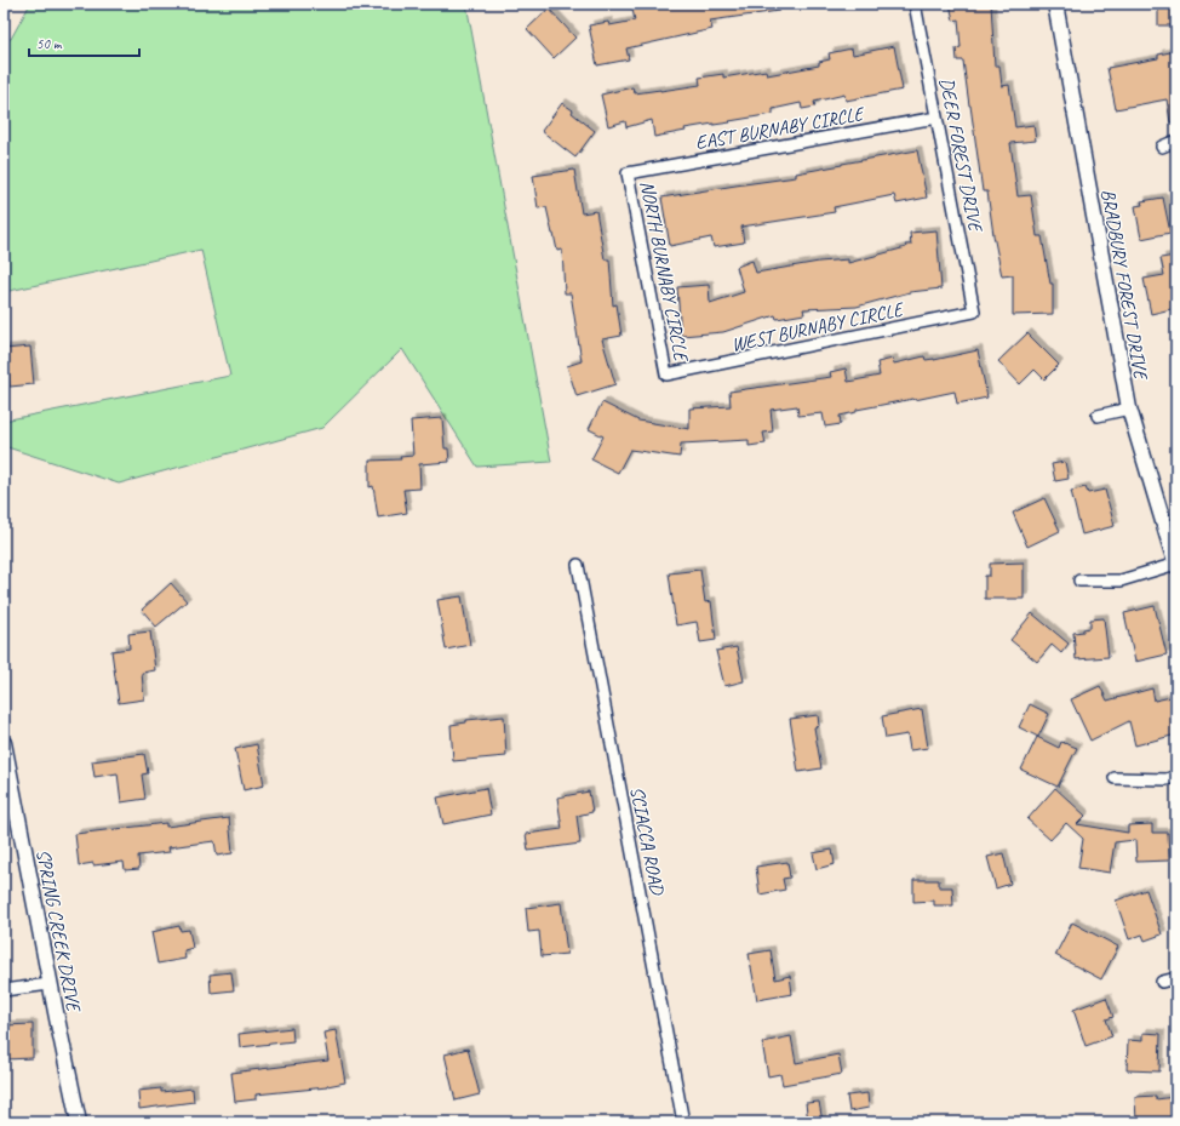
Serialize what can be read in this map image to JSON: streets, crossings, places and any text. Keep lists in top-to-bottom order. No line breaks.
{"streets":{"street":["EAST BURNABY CIRCLE","DEER FOREST DRIVE","NORTH BURNABY CIRCLE","BRADBURY FOREST DRIVE","WEST BURNABY CIRCLE","SCIACCA ROAD","SPRING CREEK DRIVE"]},"crossings":[["EAST BURNABY CIRCLE","DEER FOREST DRIVE"],["EAST BURNABY CIRCLE","NORTH BURNABY CIRCLE"],["DEER FOREST DRIVE","WEST BURNABY CIRCLE"],["NORTH BURNABY CIRCLE","WEST BURNABY CIRCLE"]],"scale_bar":"50 m"}
